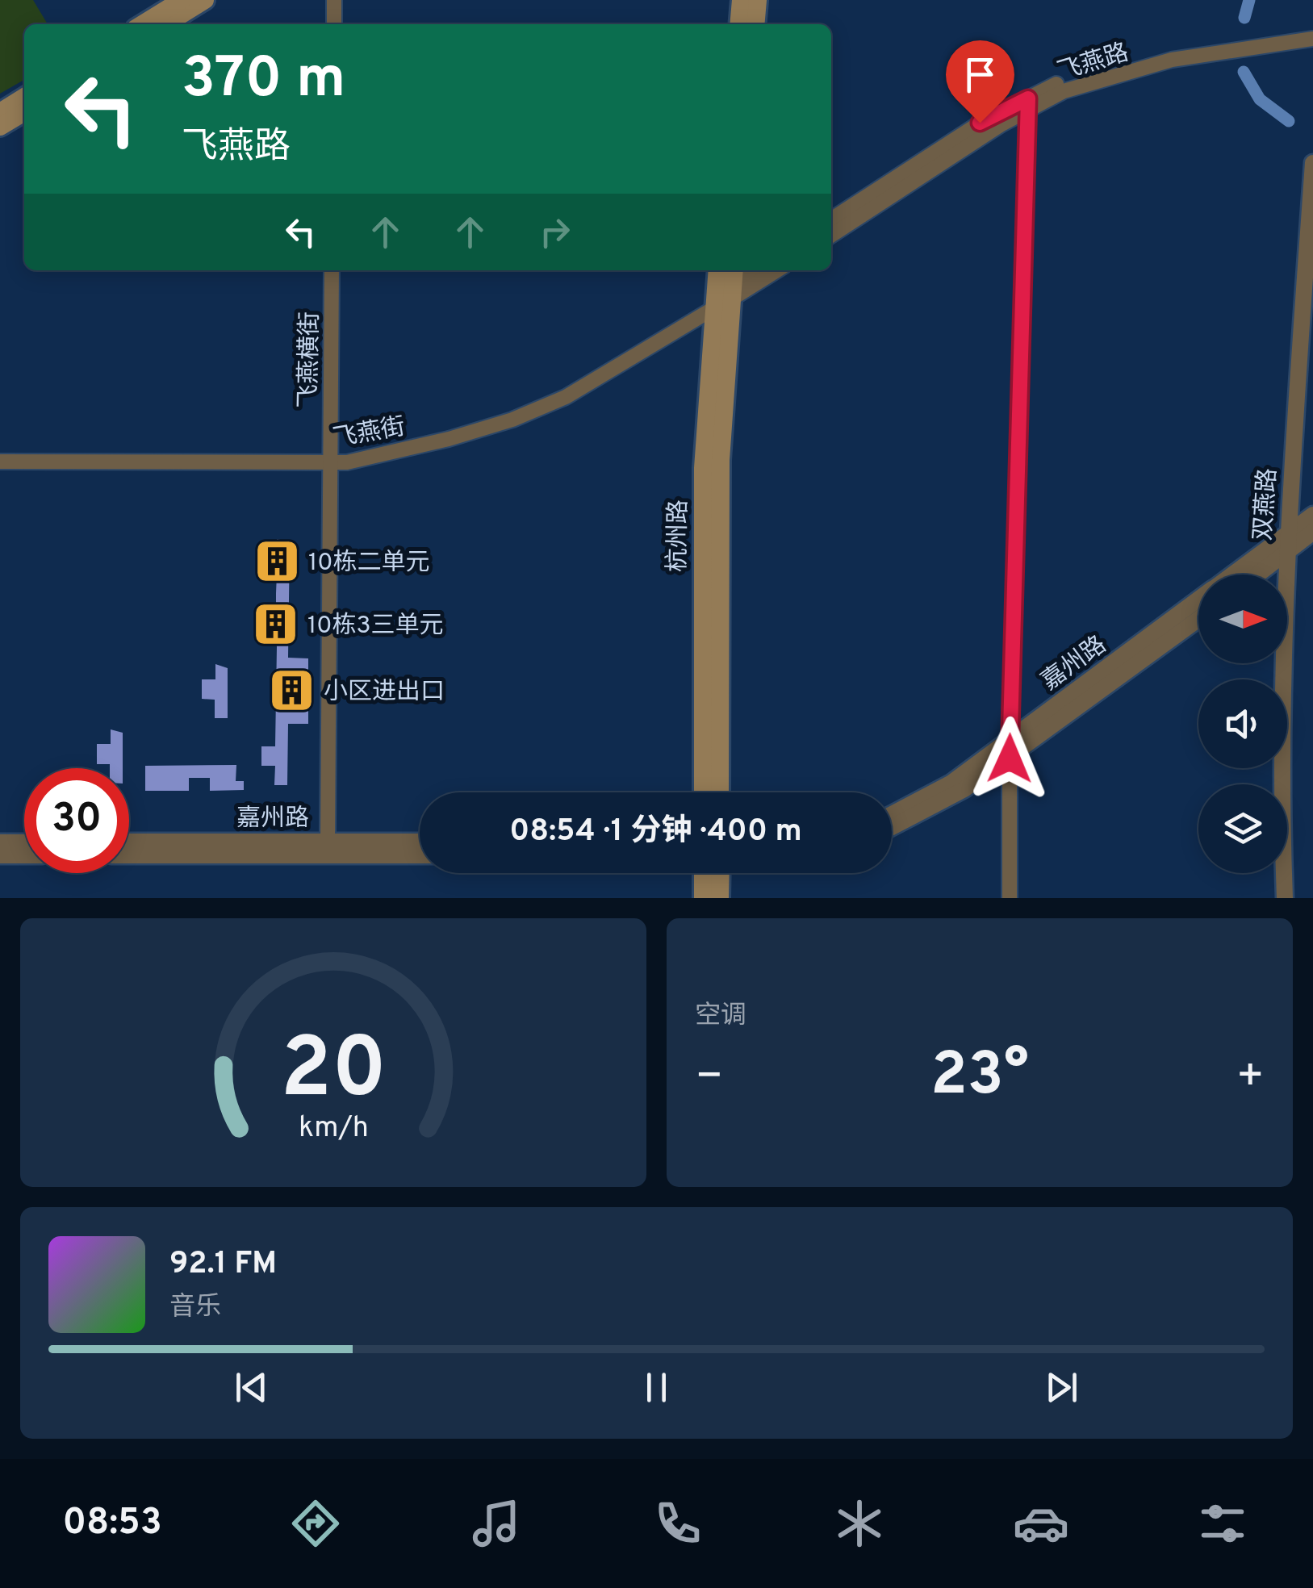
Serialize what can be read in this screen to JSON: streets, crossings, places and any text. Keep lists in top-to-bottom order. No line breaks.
{"streets":{"main road":["杭州路"],"street":["飞燕路","飞燕横街","飞燕街","双燕路","嘉州路"]},"crossings":[["飞燕横街","飞燕街"],["飞燕横街","嘉州路"],["飞燕街","杭州路"],["双燕路","嘉州路"]],"places":{"building":["10栋二单元","10栋3三单元","小区进出口"]},"north":"right","page":{"turn":["370 m","飞燕路"],"limit":"30","trip":"08:54 · 1 分钟 · 400 m","tile":"空调","heat":["−","23°","+"],"song":["92.1 FM","音乐"],"tabs":"08:53","gauge":["20","km/h"]}}
